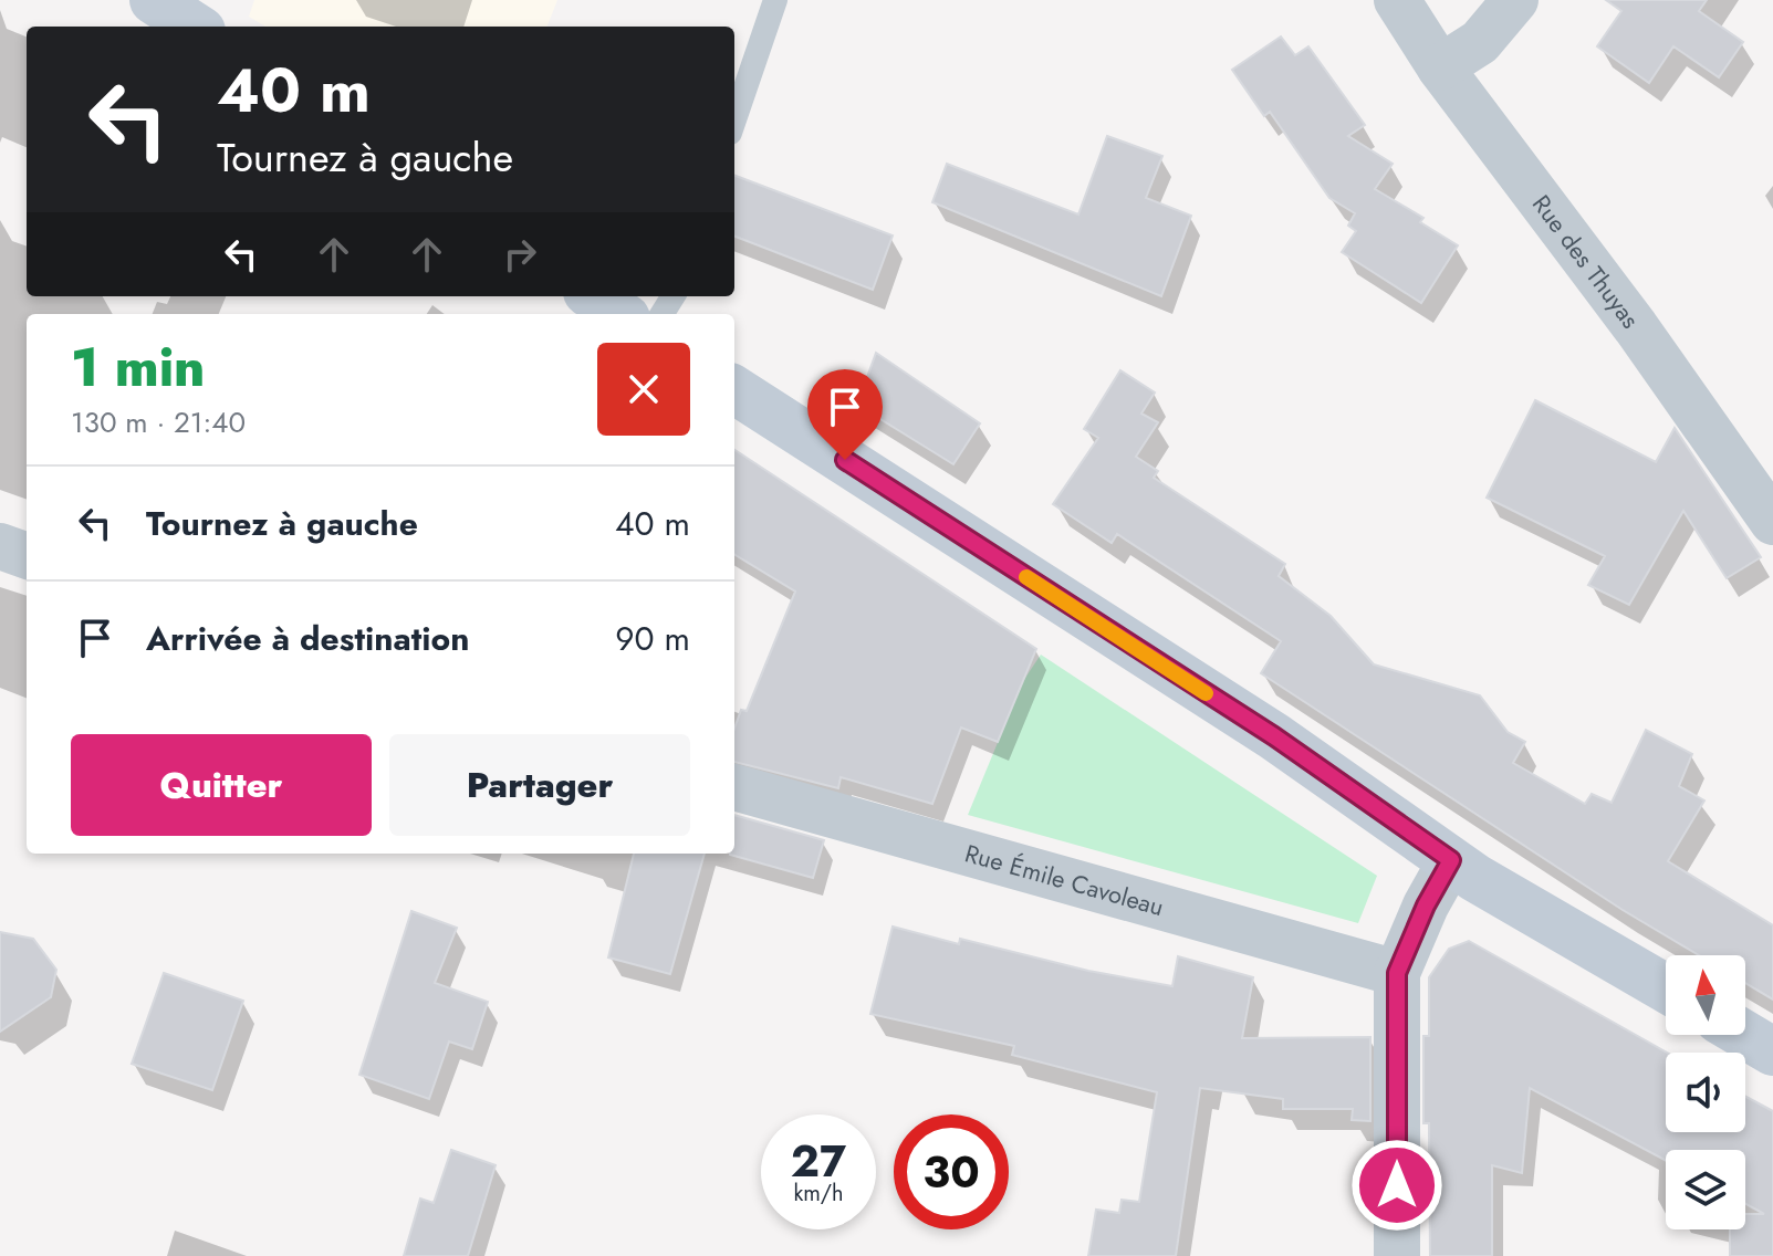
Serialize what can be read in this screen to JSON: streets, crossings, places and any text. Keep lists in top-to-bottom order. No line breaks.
{"streets":{"street":["Rue des Thuyas","Rue Émile Cavoleau"]},"north":"top","page":{"turn":["40 m","Tournez à gauche"],"heading":["1 min","130 m · 21:40"],"list":[{"name":"Tournez à gauche","value":"40 m"},{"name":"Arrivée à destination","value":"90 m"}],"buttons":["Quitter","Partager"],"speed":"27 km/h","limit":"30"}}
